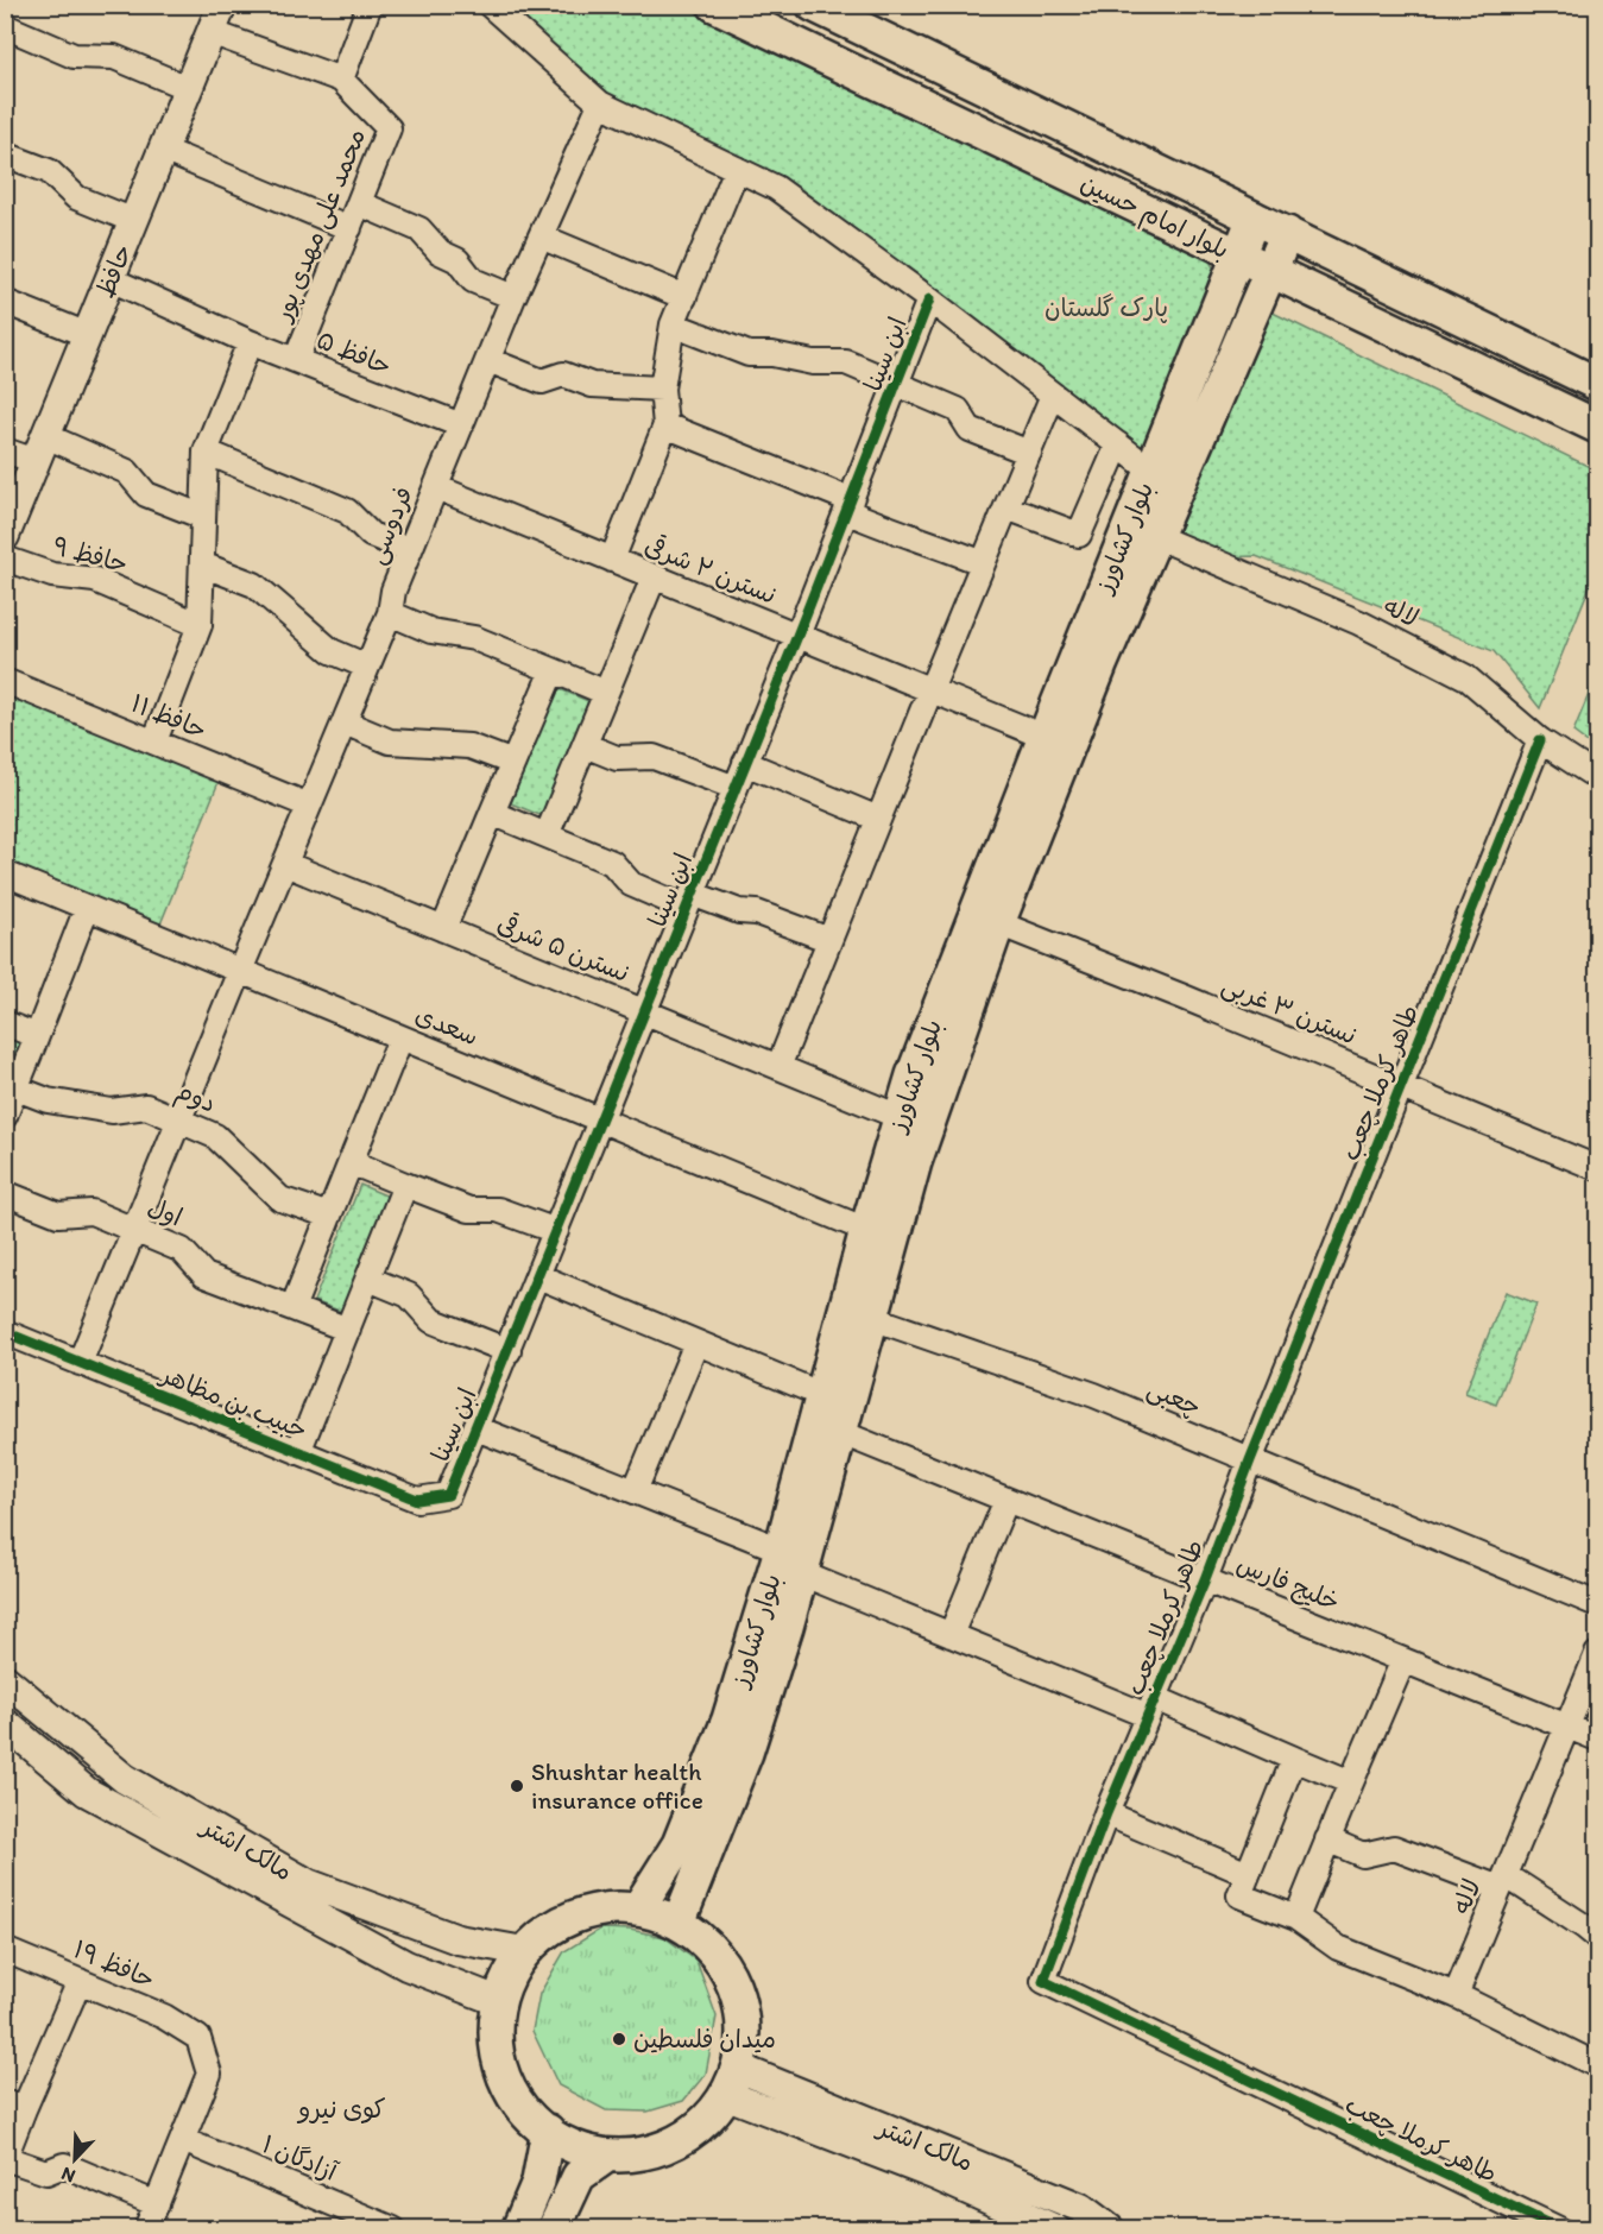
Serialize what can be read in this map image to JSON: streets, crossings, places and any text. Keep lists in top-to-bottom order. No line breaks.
{"streets":{"main road":["بلوار امام حسین","بلوار کشاورز"],"street":["محمد علی مهدی پور","حافظ","حافظ ۵","ابن سینا","فردوسی","حافظ ۹","نسترن ۲ شرقی","لاله","حافظ ۱۱","نسترن ۵ شرقی","نسترن ۳ غربی","سعدی","طاهر کرملا چعب","دوم","اول","چعبی","حبیب بن مظاهر","خلیج فارس","مالک اشتر","حافظ ۱۹","آزادگان ۱"]},"crossings":[["بلوار امام حسین","بلوار کشاورز"],["محمد علی مهدی پور","حافظ ۵"],["محمد علی مهدی پور","حافظ ۹"],["محمد علی مهدی پور","حافظ ۱۱"],["حافظ","حافظ ۵"],["حافظ ۵","فردوسی"],["ابن سینا","نسترن ۲ شرقی"],["ابن سینا","نسترن ۵ شرقی"],["ابن سینا","سعدی"],["ابن سینا","حبیب بن مظاهر"],["فردوسی","نسترن ۲ شرقی"],["فردوسی","حافظ ۱۱"],["فردوسی","نسترن ۵ شرقی"],["فردوسی","سعدی"],["فردوسی","دوم"],["فردوسی","اول"],["فردوسی","حبیب بن مظاهر"],["بلوار کشاورز","نسترن ۲ شرقی"],["بلوار کشاورز","لاله"],["بلوار کشاورز","نسترن ۵ شرقی"],["بلوار کشاورز","نسترن ۳ غربی"],["بلوار کشاورز","سعدی"],["بلوار کشاورز","چعبی"],["بلوار کشاورز","خلیج فارس"],["بلوار کشاورز","مالک اشتر"],["لاله","طاهر کرملا چعب"],["لاله","خلیج فارس"],["نسترن ۳ غربی","طاهر کرملا چعب"],["طاهر کرملا چعب","چعبی"],["طاهر کرملا چعب","خلیج فارس"],["حافظ ۱۹","آزادگان ۱"]],"districts":["کوی نیرو"],"parks":["پارک گلستان"],"places":["Shushtar health insurance office","میدان فلسطین"],"north":"bottom left"}
